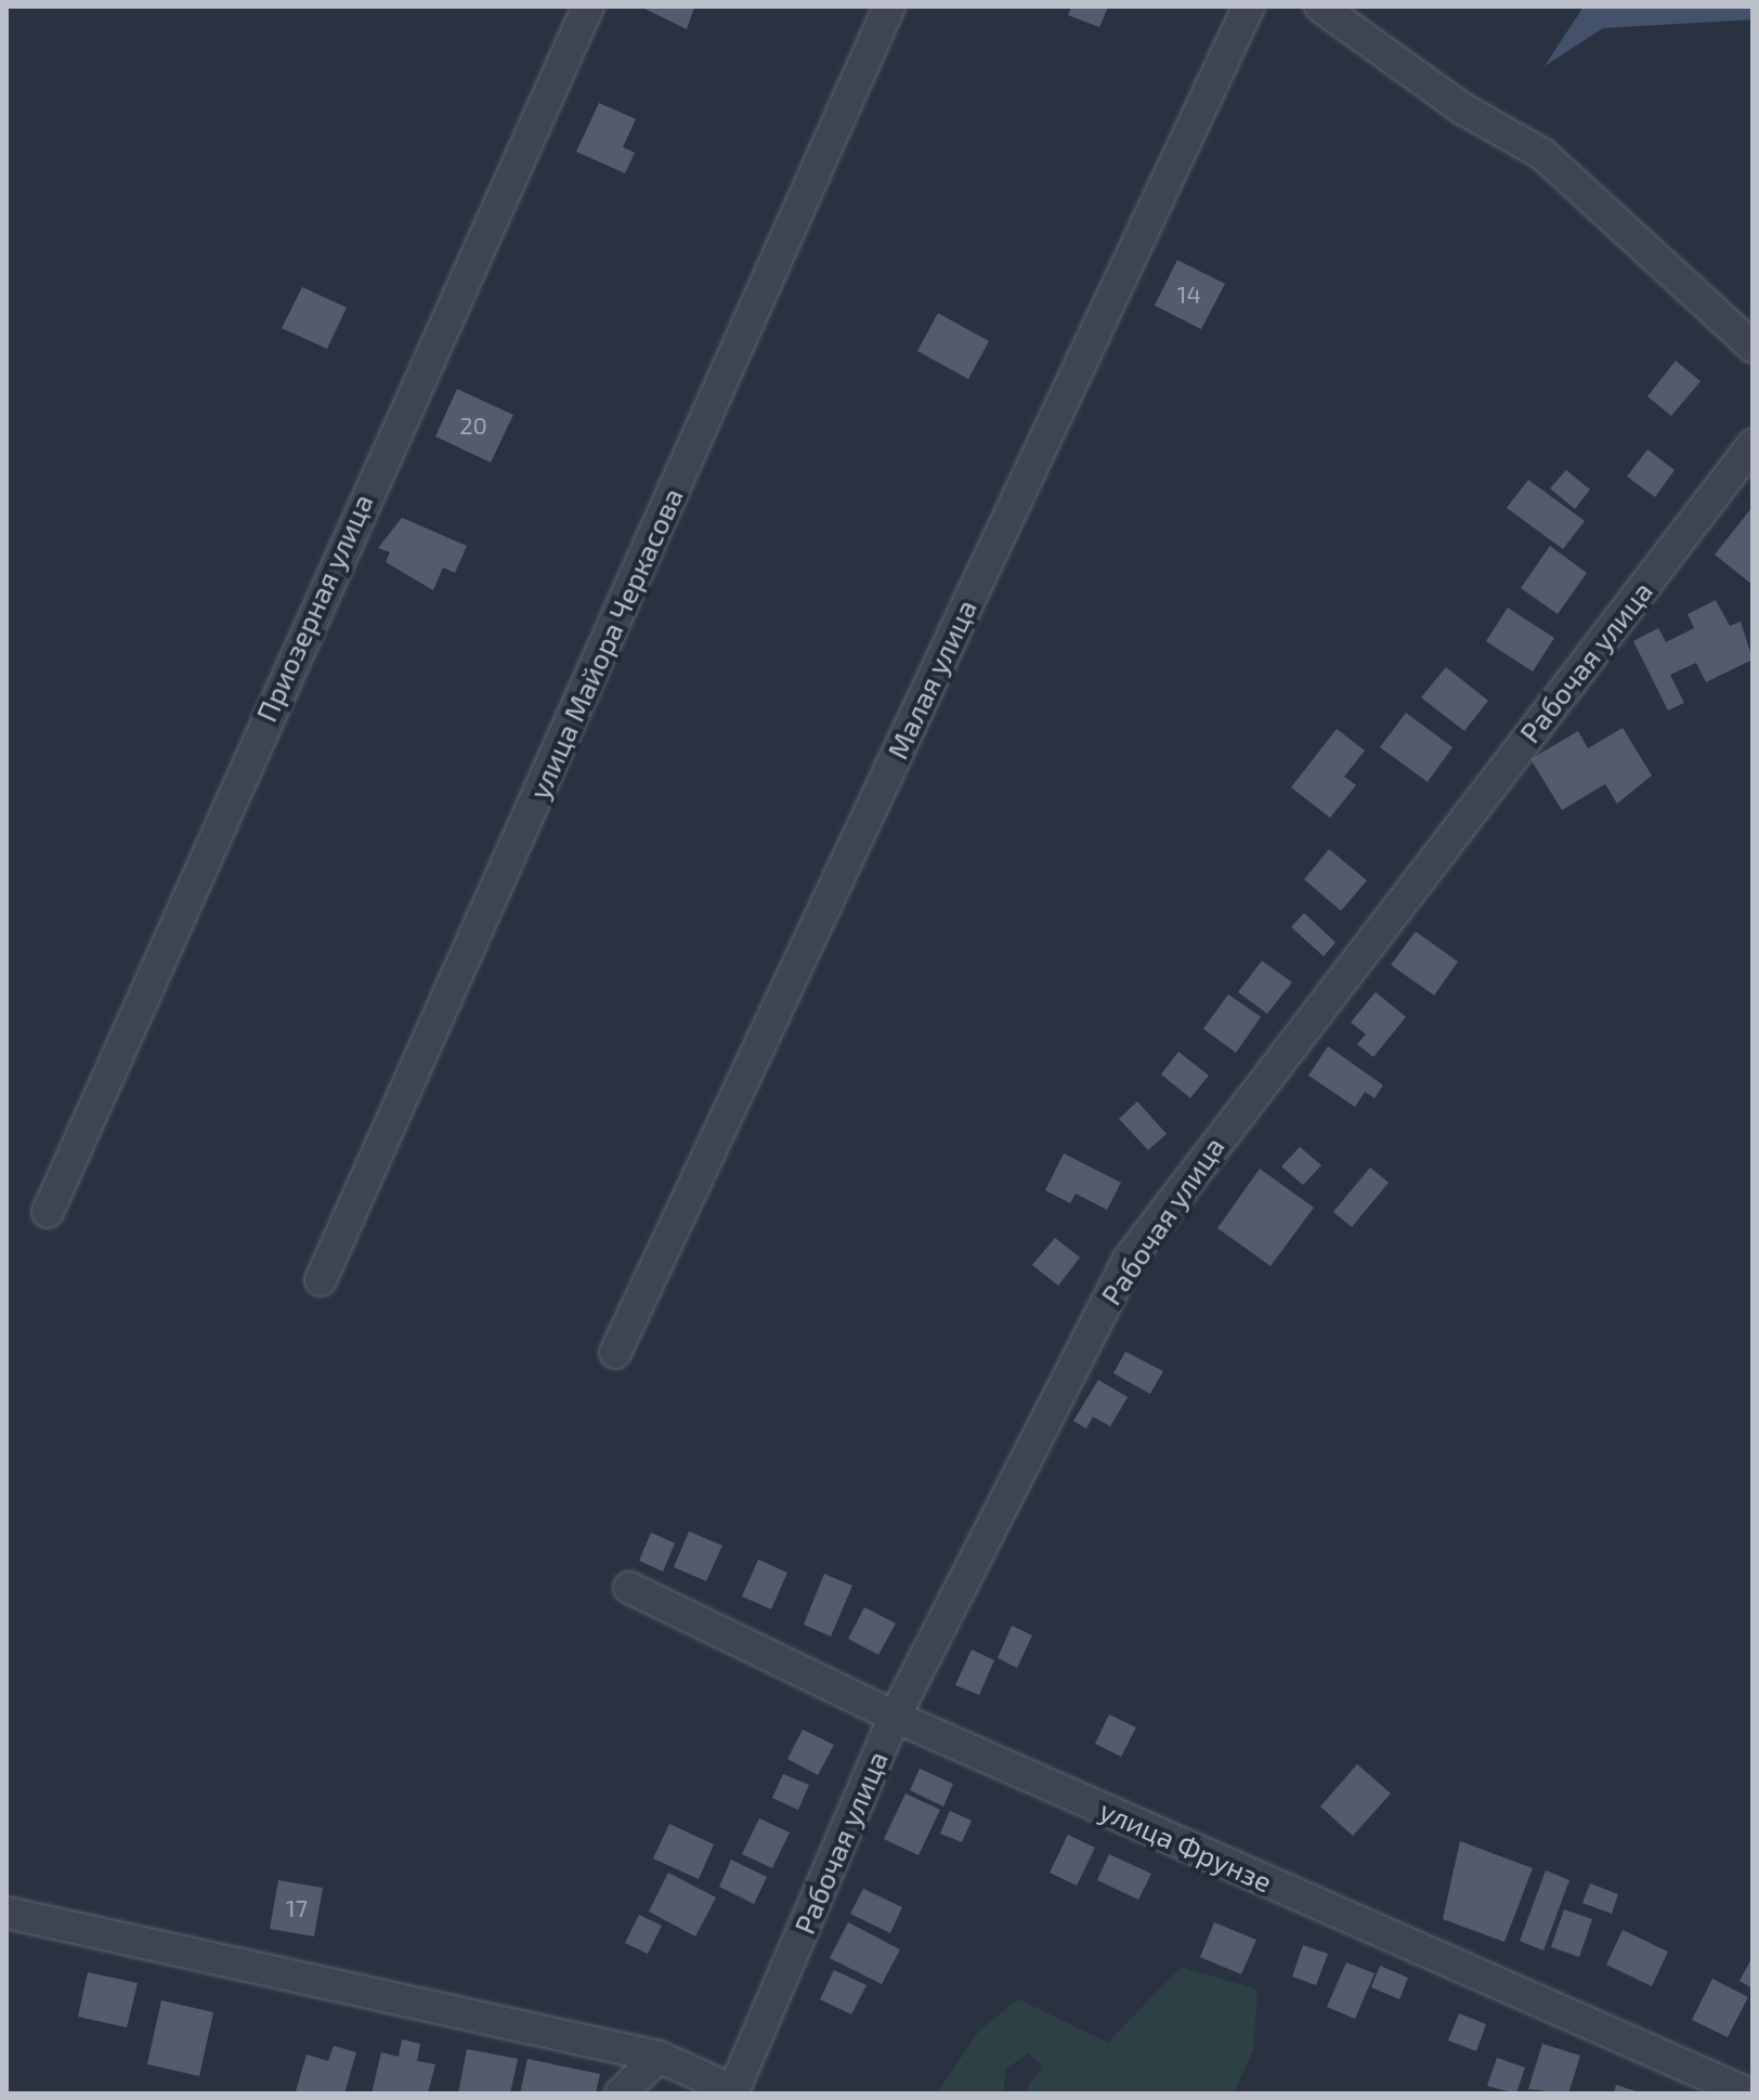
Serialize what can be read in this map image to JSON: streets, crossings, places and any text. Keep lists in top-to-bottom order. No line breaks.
{"streets":{"street":["Приозерная улица","улица Майора Черкасова","Рабочая улица","Малая улица","улица Фрунзе"]},"crossings":[["Рабочая улица","улица Фрунзе"]],"house_numbers":["14","20","17"]}
